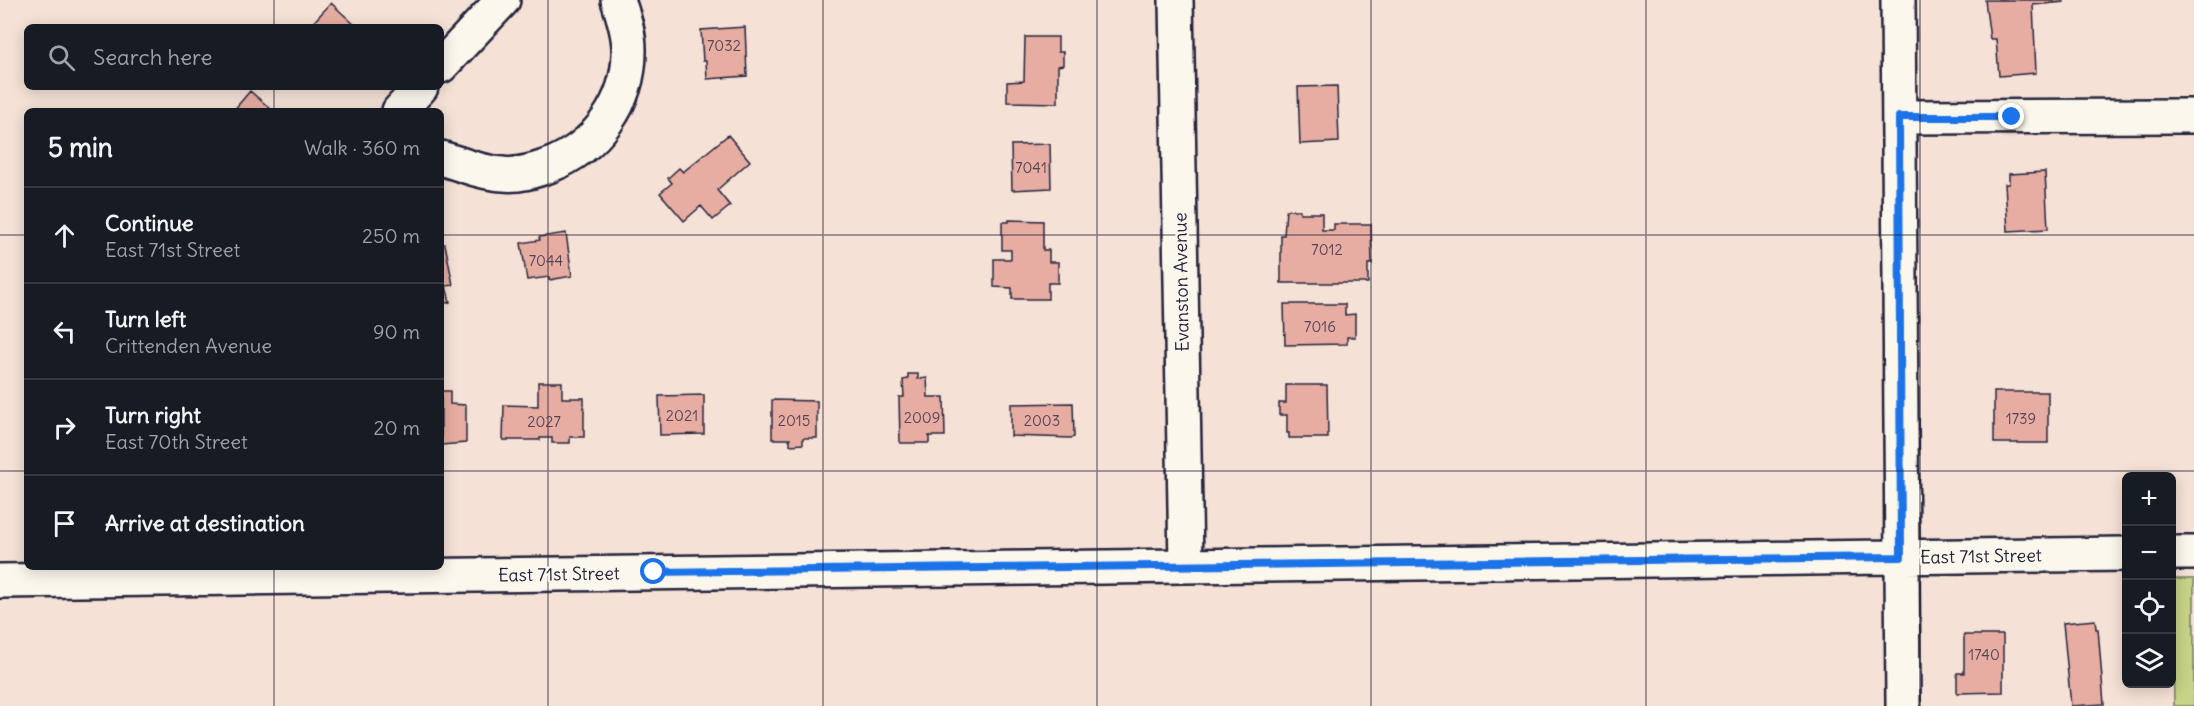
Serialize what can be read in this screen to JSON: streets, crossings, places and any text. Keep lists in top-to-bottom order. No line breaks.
{"streets":{"street":["Evanston Avenue","East 71st Street"]},"crossings":[["Evanston Avenue","East 71st Street"]],"house_numbers":["7032","7041","7012","7044","7016","2021","2009","1739","2015","2003","2027","1740"],"page":{"search":"Search here","heading":["5 min","Walk · 360 m"],"list":[["Continue","East 71st Street","250 m"],["Turn left","Crittenden Avenue","90 m"],["Turn right","East 70th Street","20 m"],"Arrive at destination"],"map_buttons":["+","−"]}}
